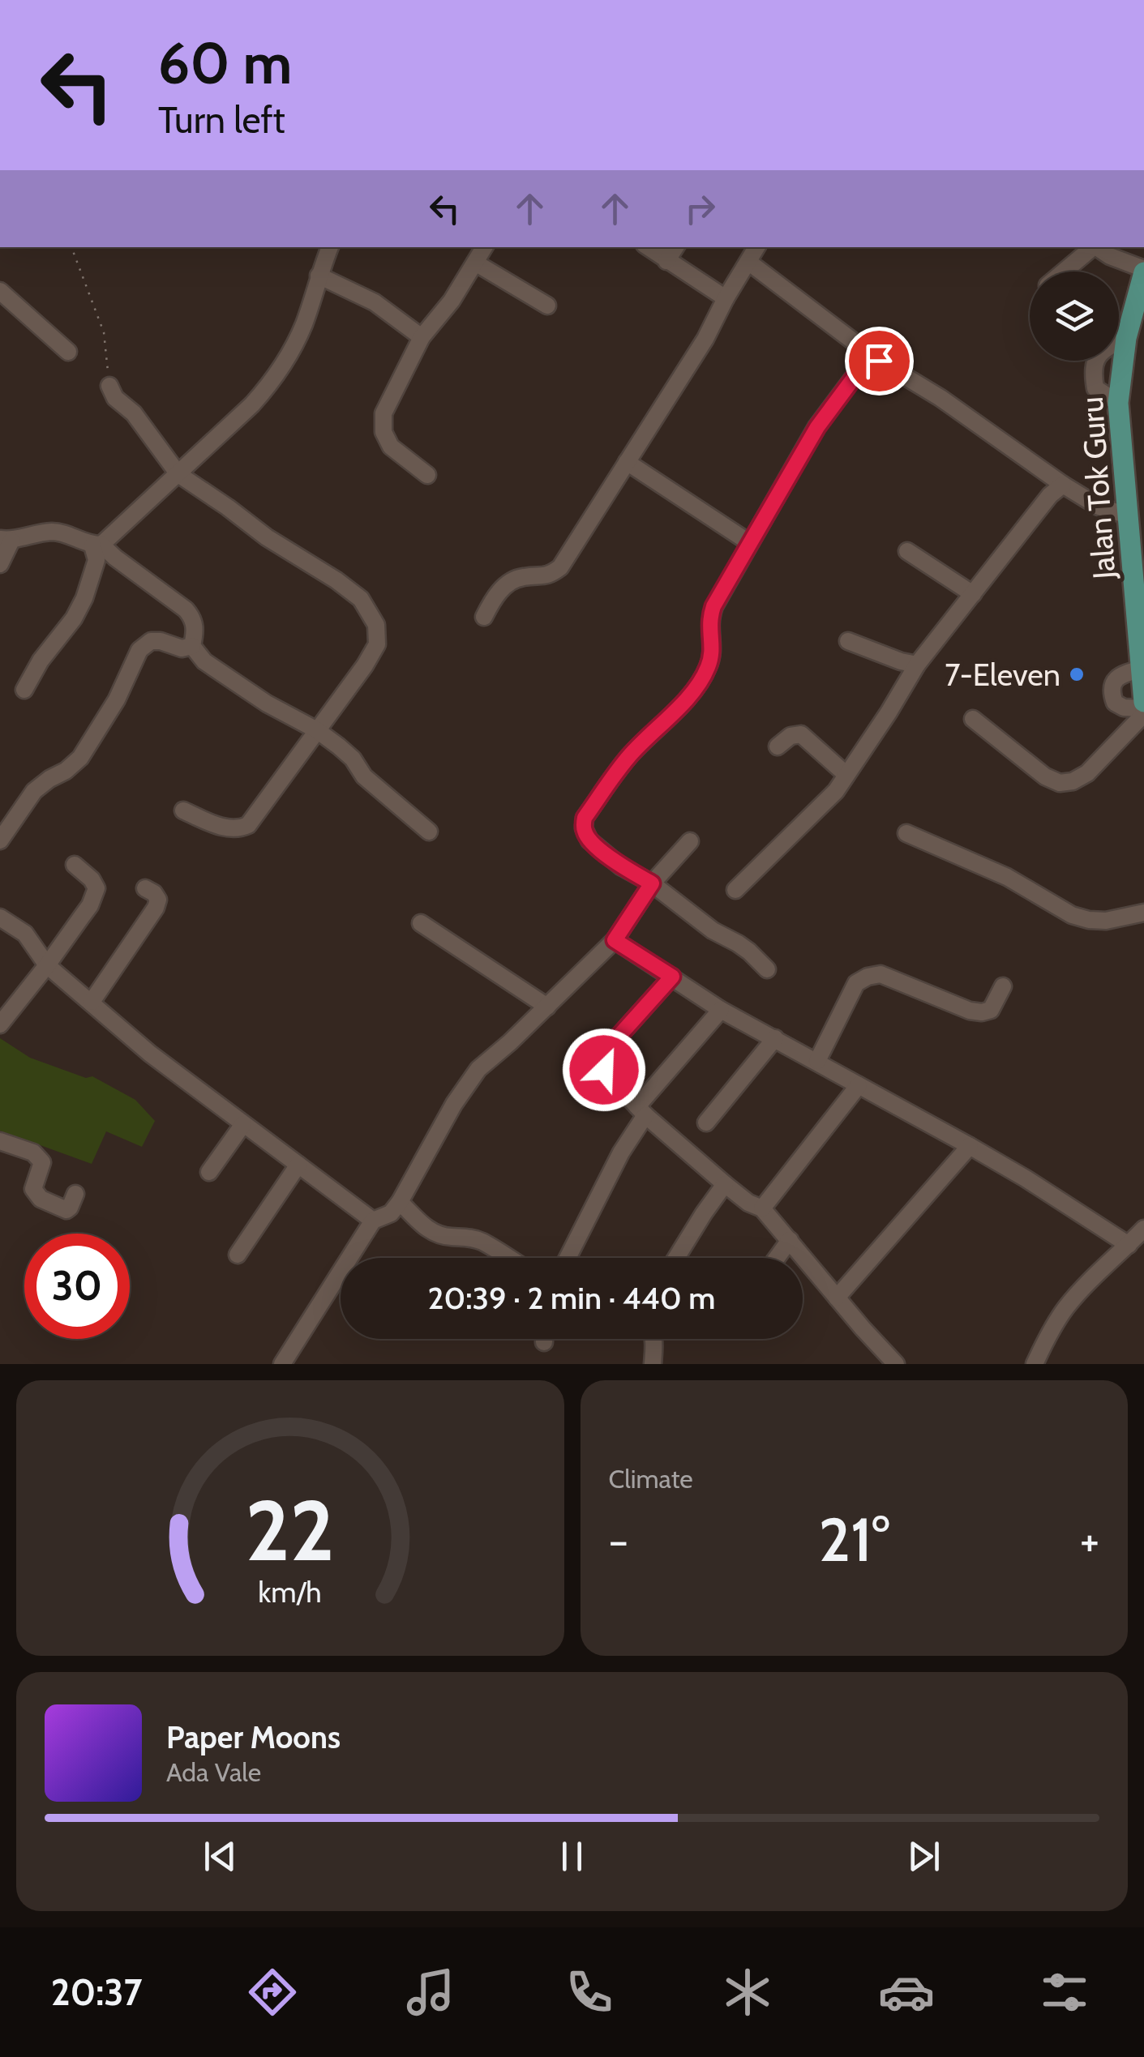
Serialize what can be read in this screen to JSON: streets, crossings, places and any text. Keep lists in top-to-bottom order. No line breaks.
{"streets":{"main road":["Jalan Tok Guru"]},"places":["7-Eleven"],"page":{"turn":["60 m","Turn left"],"limit":"30","trip":"20:39 · 2 min · 440 m","tile":"Climate","heat":["−","21°","+"],"song":["Paper Moons","Ada Vale"],"tabs":"20:37","gauge":["22","km/h"]}}
